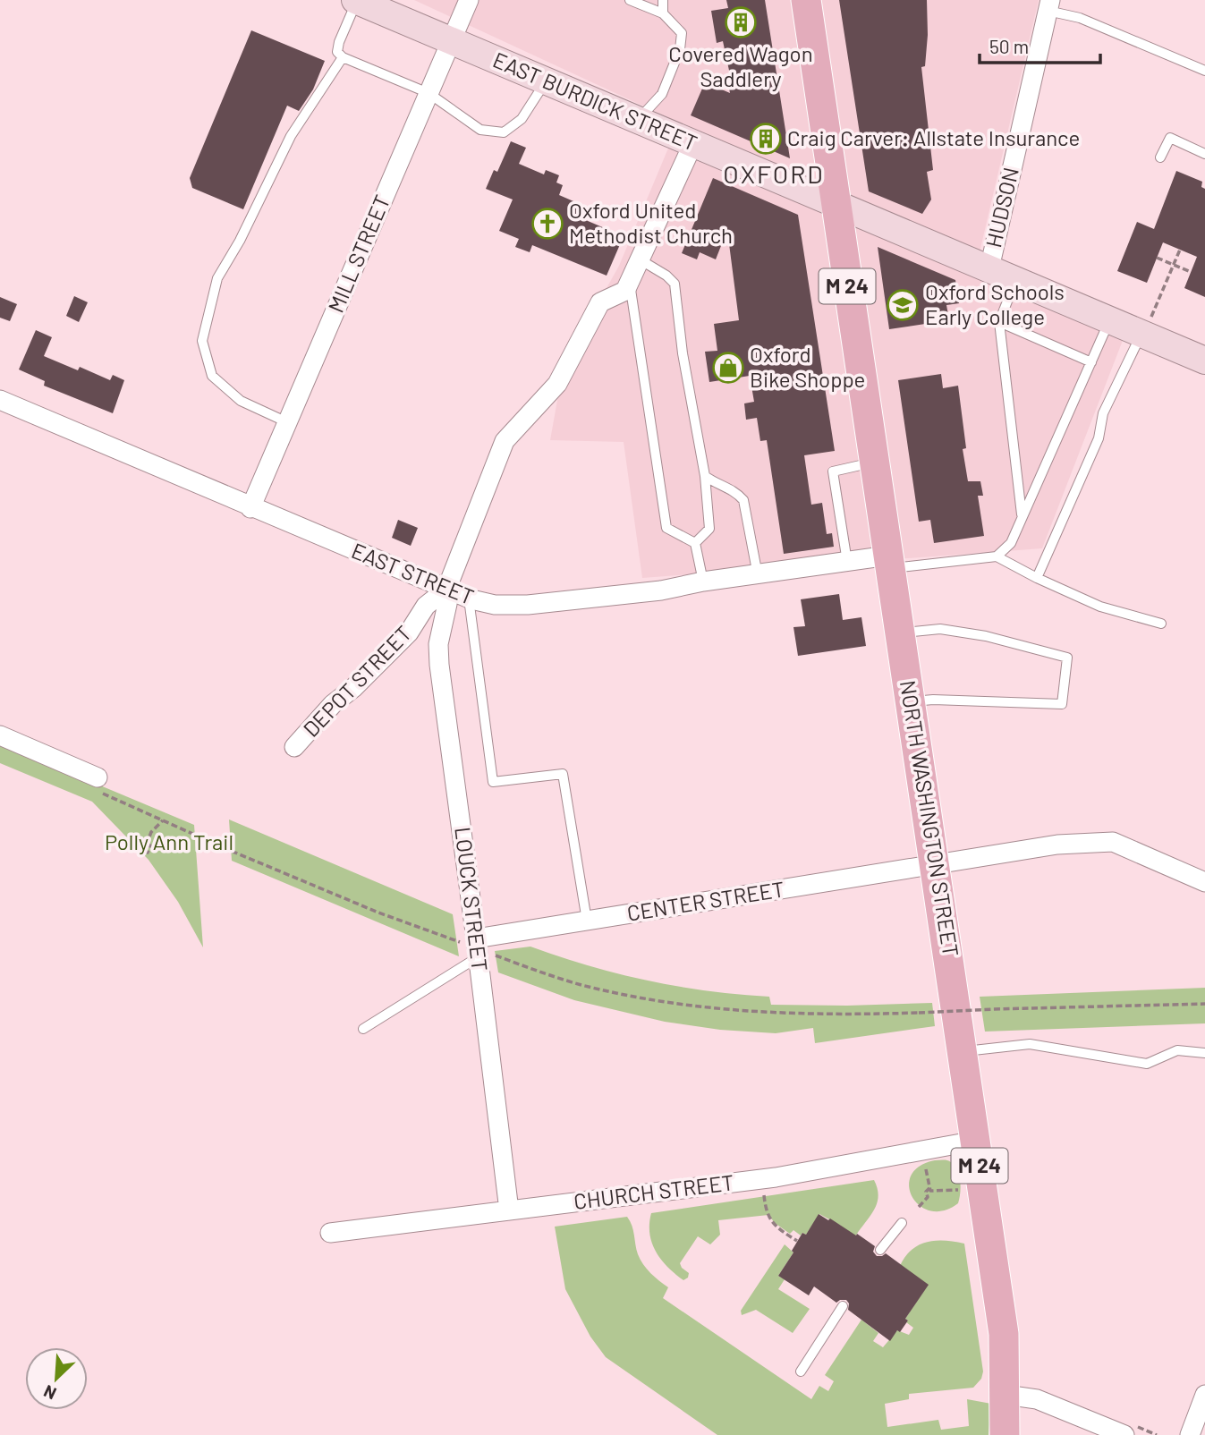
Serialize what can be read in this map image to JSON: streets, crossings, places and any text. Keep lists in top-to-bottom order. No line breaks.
{"streets":{"main road":["EAST BURDICK STREET","M 24","NORTH WASHINGTON STREET"],"street":["HUDSON","MILL STREET","EAST STREET","DEPOT STREET","LOUCK STREET","CENTER STREET","CHURCH STREET"]},"crossings":[["EAST BURDICK STREET","HUDSON"],["EAST BURDICK STREET","MILL STREET"],["EAST BURDICK STREET","M 24"],["EAST BURDICK STREET","NORTH WASHINGTON STREET"],["MILL STREET","EAST STREET"],["M 24","NORTH WASHINGTON STREET"],["EAST STREET","DEPOT STREET"],["EAST STREET","NORTH WASHINGTON STREET"],["EAST STREET","LOUCK STREET"],["DEPOT STREET","LOUCK STREET"],["NORTH WASHINGTON STREET","CENTER STREET"],["NORTH WASHINGTON STREET","CHURCH STREET"],["LOUCK STREET","CENTER STREET"],["LOUCK STREET","CHURCH STREET"]],"districts":["OXFORD"],"parks":["Polly Ann Trail"],"places":{"building":["Covered Wagon Saddlery","Craig Carver: Allstate Insurance"],"church":["Oxford United Methodist Church"],"school or university":["Oxford Schools Early College"],"shop":["Oxford Bike Shoppe"]},"scale_bar":"50 m","north":"bottom left"}
